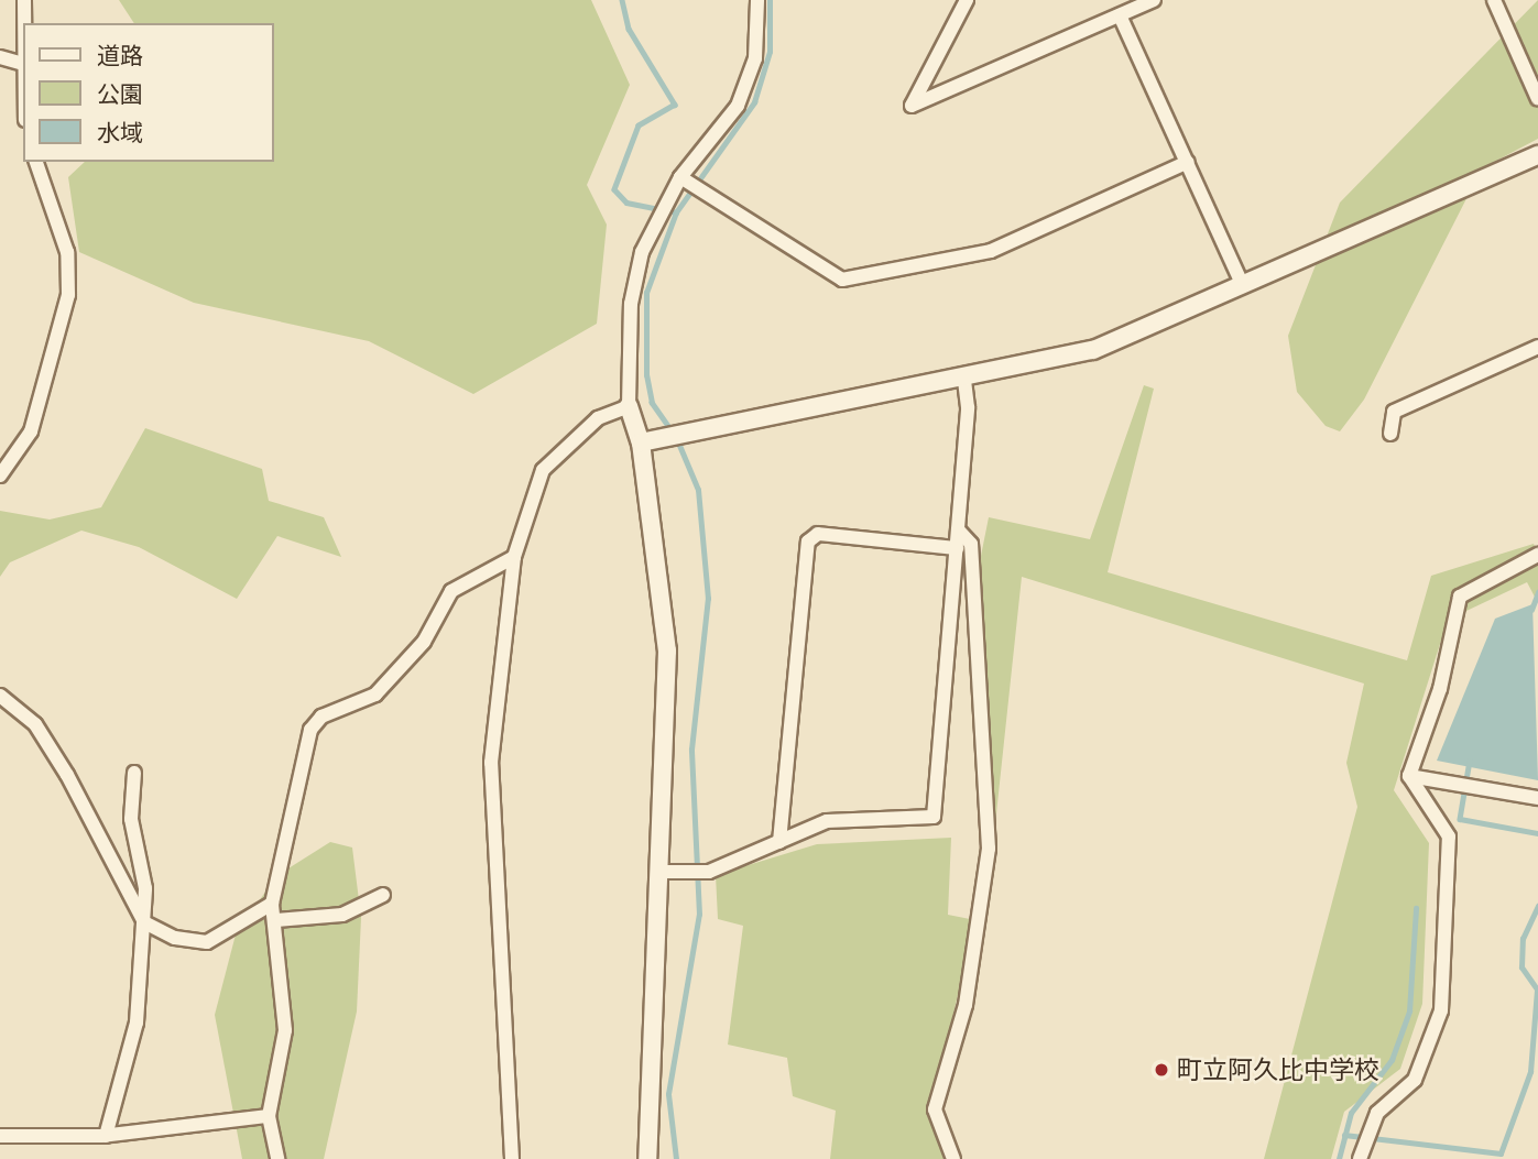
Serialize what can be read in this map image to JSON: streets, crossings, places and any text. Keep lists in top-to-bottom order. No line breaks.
{"places":["町立阿久比中学校"],"legend":["道路","公園","水域"]}
